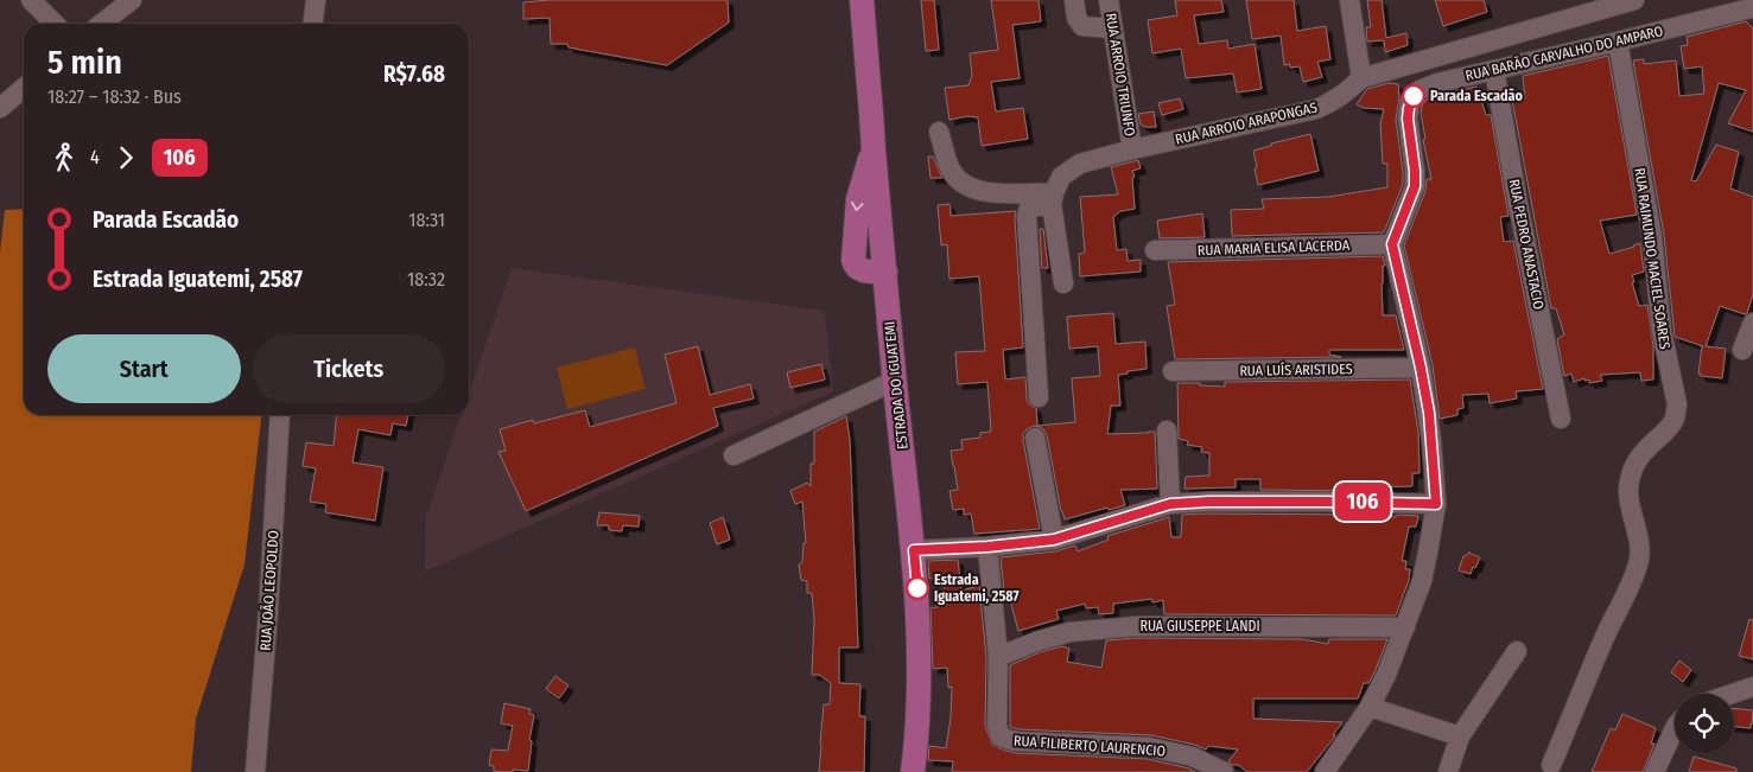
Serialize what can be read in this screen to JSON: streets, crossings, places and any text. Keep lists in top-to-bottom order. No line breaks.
{"streets":{"main road":["ESTRADA DO IGUATEMI"],"street":["RUA BARÃO CARVALHO DO AMPARO","RUA ARROIO TRIUNFO","RUA ARROIO ARAPONGAS","RUA PEDRO ANASTACIO","RUA MARIA ELISA LACERDA","RUA RAIMUNDO MACIEL SOARES","RUA LUÍS ARISTIDES","RUA JOÃO LEOPOLDO","RUA GIUSEPPE LANDI","RUA FILIBERTO LAURENCIO"]},"crossings":[["RUA BARÃO CARVALHO DO AMPARO","RUA PEDRO ANASTACIO"],["RUA BARÃO CARVALHO DO AMPARO","RUA MARIA ELISA LACERDA"],["RUA BARÃO CARVALHO DO AMPARO","RUA RAIMUNDO MACIEL SOARES"],["RUA ARROIO TRIUNFO","RUA ARROIO ARAPONGAS"],["RUA GIUSEPPE LANDI","RUA FILIBERTO LAURENCIO"]],"places":["Parada Escadão","Estrada Iguatemi, 2587"],"lines":["bus line 106"],"page":{"on_map":"106","heading":["5 min","18:27 – 18:32 · Bus","R$7.68"],"legs":["4","106"],"list":[{"name":"Parada Escadão","value":"18:31"},{"name":"Estrada Iguatemi, 2587","value":"18:32"}],"buttons":["Start","Tickets"]}}
